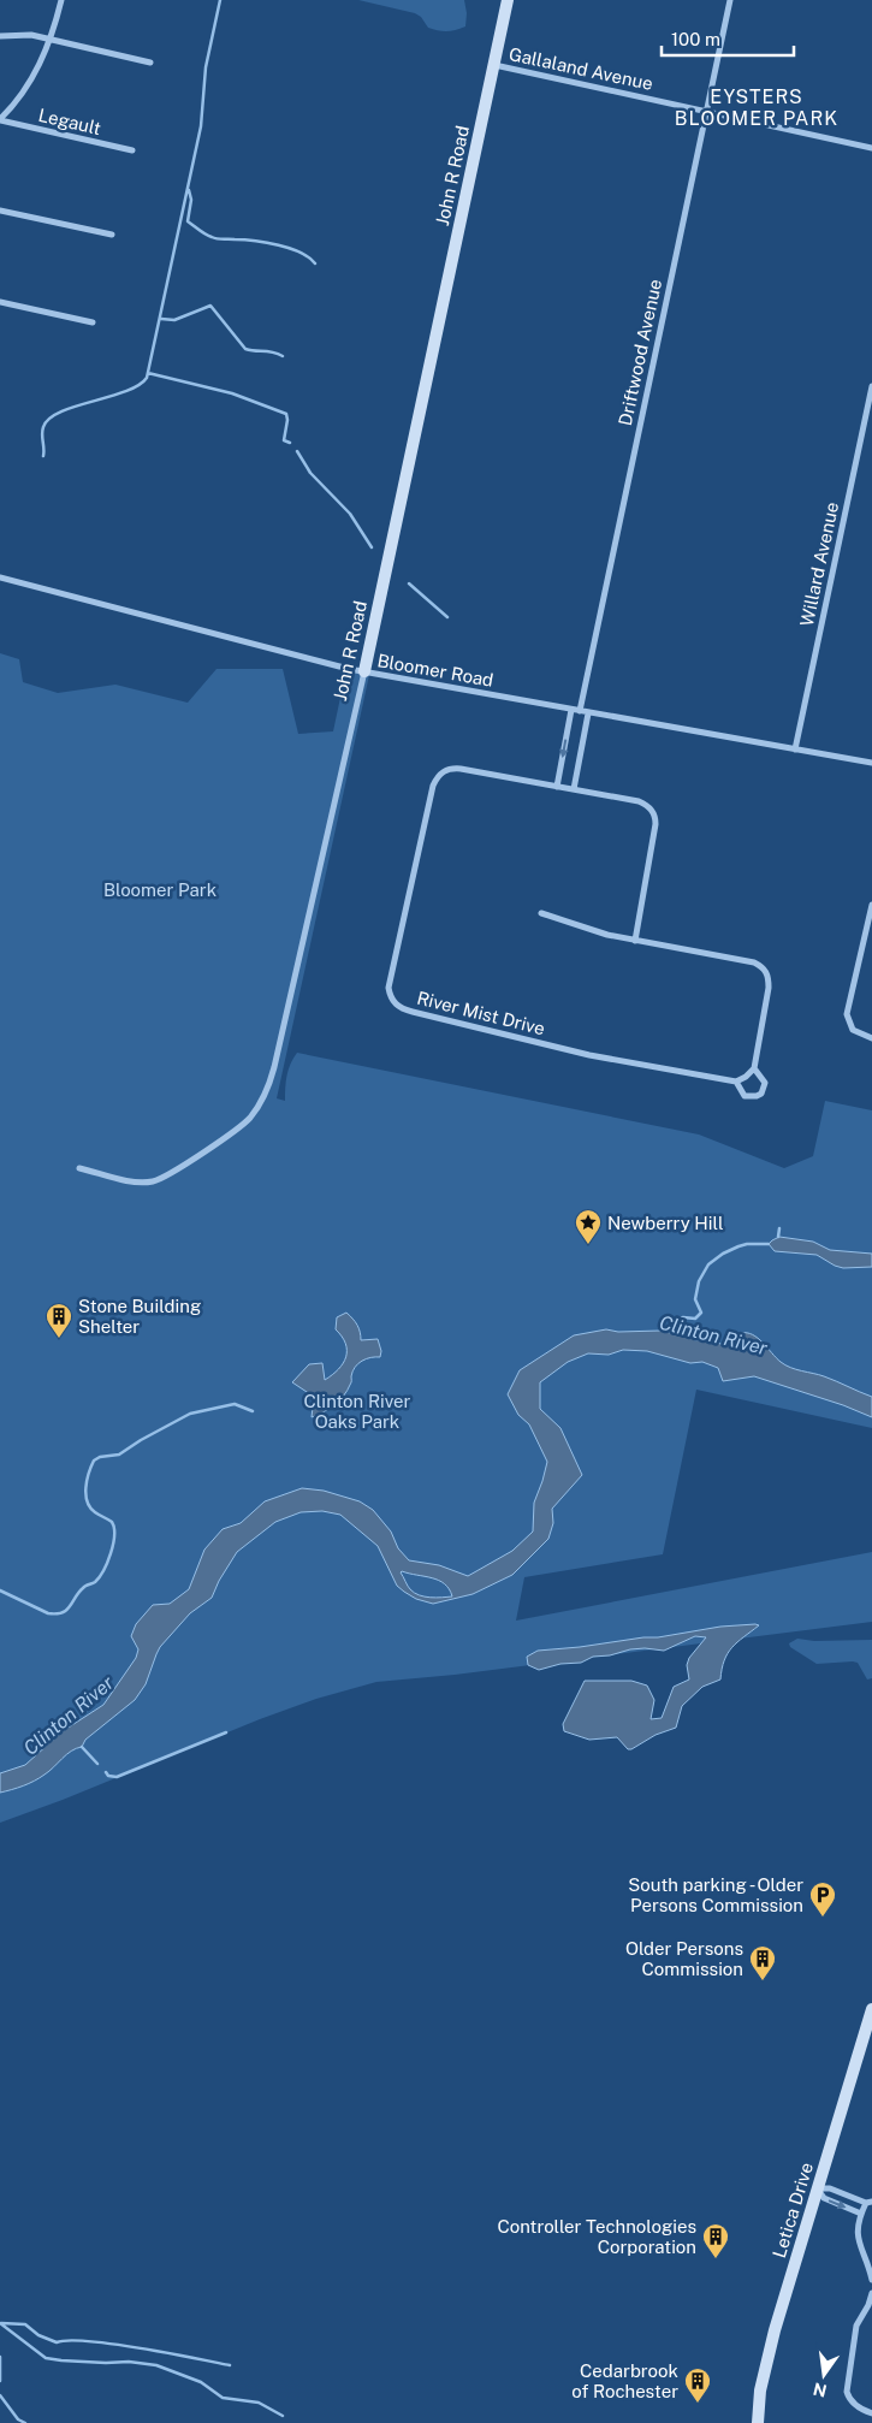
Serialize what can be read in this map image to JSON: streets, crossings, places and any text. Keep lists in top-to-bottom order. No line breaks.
{"streets":{"street":["Gallaland Avenue","Legault","John R Road","Driftwood Avenue","Willard Avenue","Bloomer Road","River Mist Drive","Letica Drive"]},"crossings":[["Gallaland Avenue","John R Road"],["Gallaland Avenue","Driftwood Avenue"],["John R Road","Bloomer Road"],["Driftwood Avenue","Bloomer Road"],["Willard Avenue","Bloomer Road"]],"districts":["EYSTERS BLOOMER PARK"],"water":["Clinton River"],"parks":["Bloomer Park","Clinton River Oaks Park"],"places":{"place":["Newberry Hill"],"building":["Stone Building Shelter","Older Persons Commission","Controller Technologies Corporation","Cedarbrook of Rochester"],"parking":["South parking - Older Persons Commission"]},"scale_bar":"100 m","north":"bottom"}
